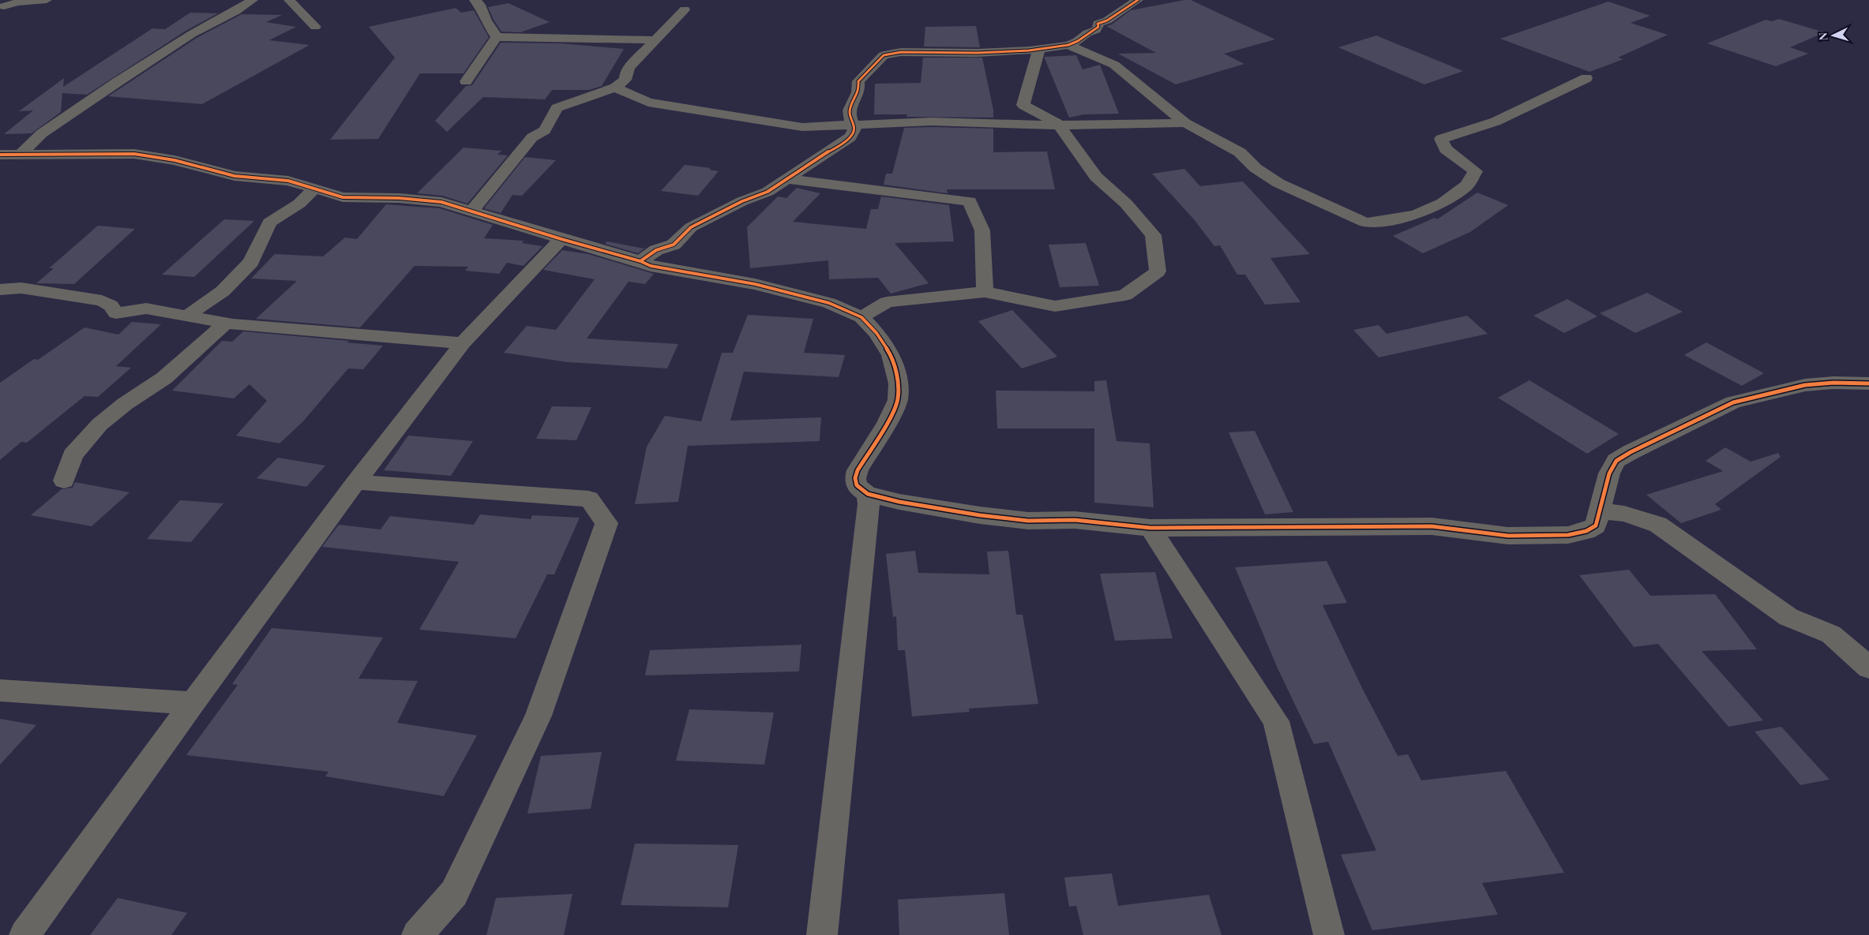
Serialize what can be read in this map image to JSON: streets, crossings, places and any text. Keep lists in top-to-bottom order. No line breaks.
{"north":"left"}
